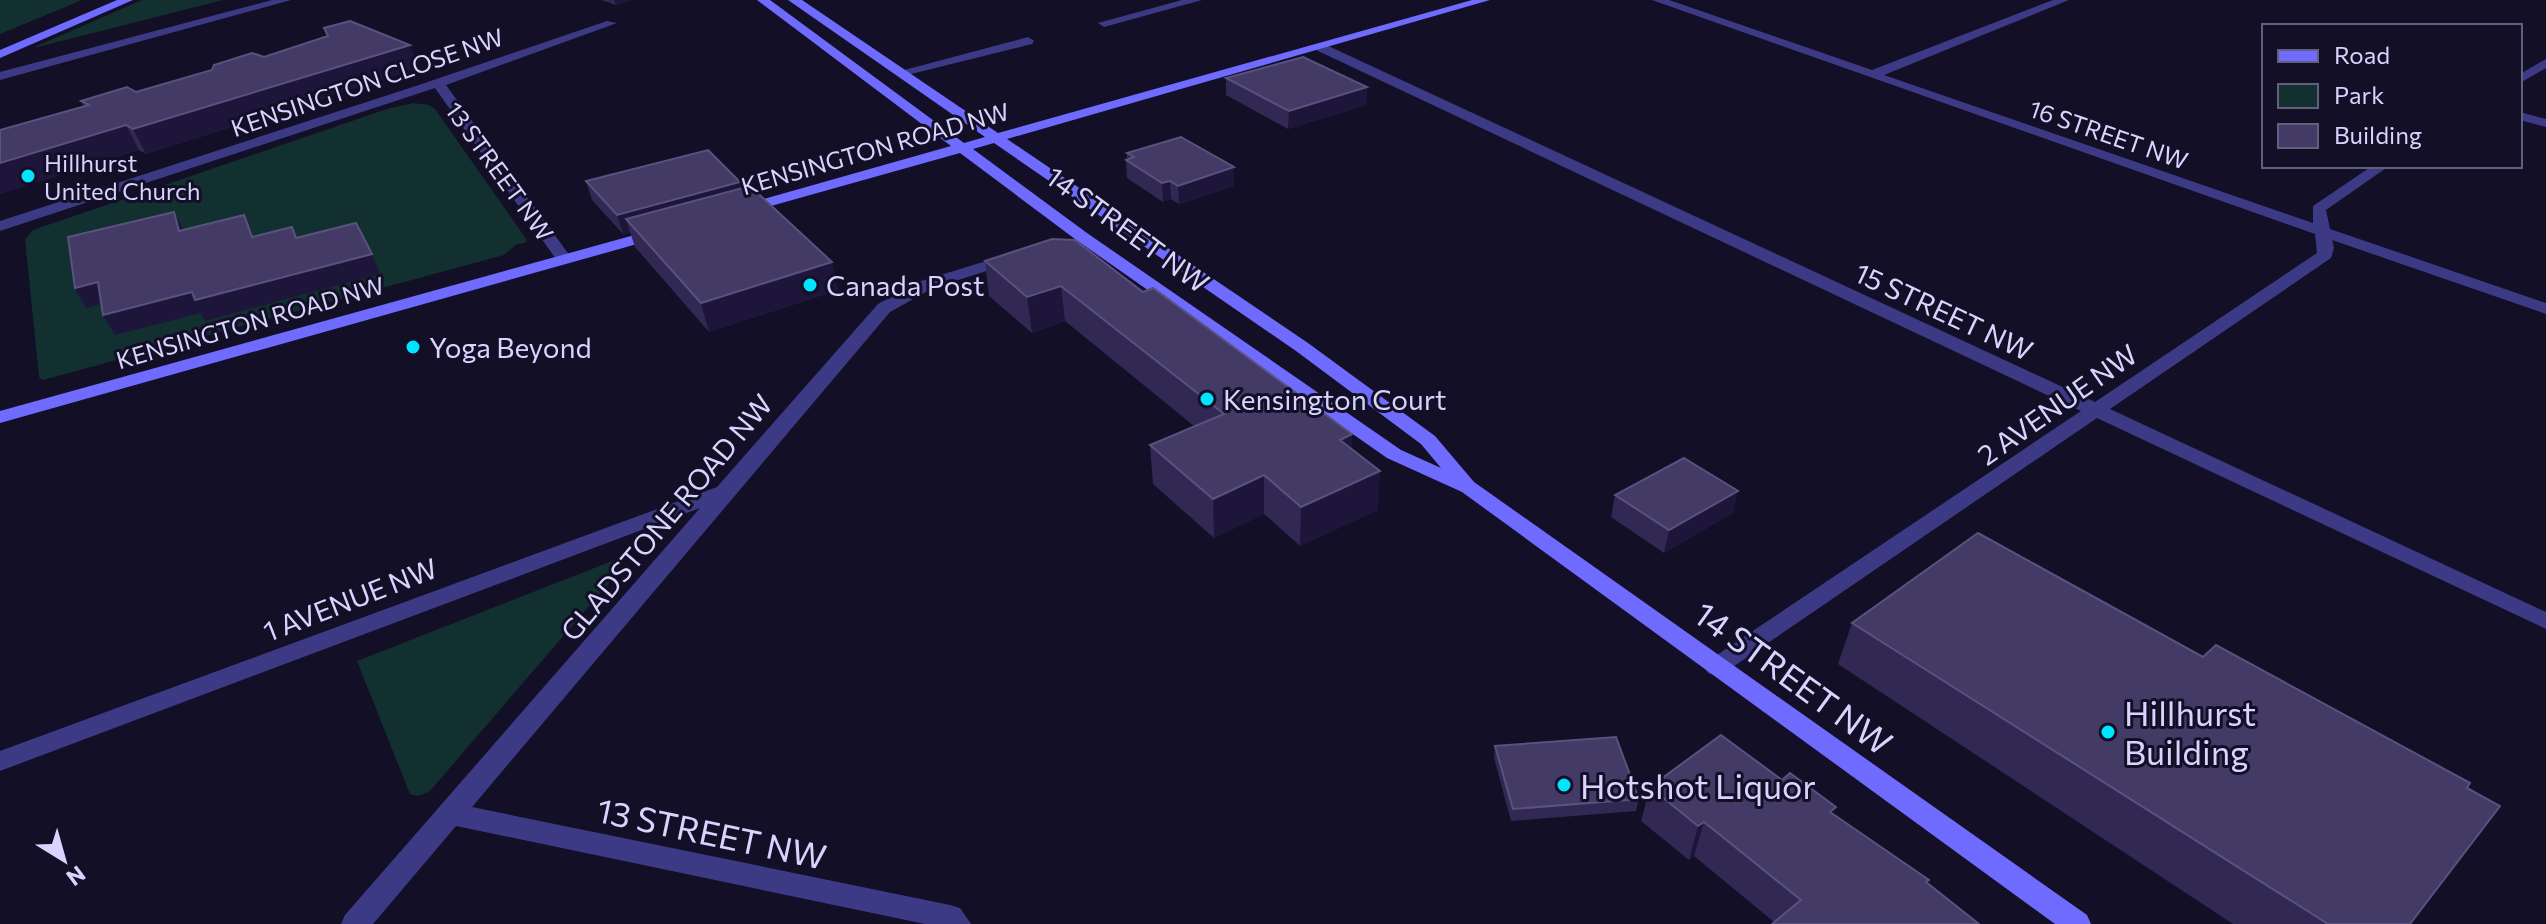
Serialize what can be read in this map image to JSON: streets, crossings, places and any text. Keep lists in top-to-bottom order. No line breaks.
{"streets":{"main road":["KENSINGTON ROAD NW","14 STREET NW"],"street":["KENSINGTON CLOSE NW","16 STREET NW","13 STREET NW","15 STREET NW","2 AVENUE NW","GLADSTONE ROAD NW","1 AVENUE NW"]},"crossings":[["KENSINGTON CLOSE NW","13 STREET NW"],["16 STREET NW","2 AVENUE NW"],["KENSINGTON ROAD NW","13 STREET NW"],["KENSINGTON ROAD NW","14 STREET NW"],["KENSINGTON ROAD NW","15 STREET NW"],["13 STREET NW","GLADSTONE ROAD NW"],["14 STREET NW","2 AVENUE NW"],["15 STREET NW","2 AVENUE NW"],["GLADSTONE ROAD NW","1 AVENUE NW"]],"places":["Hillhurst United Church","Canada Post","Yoga Beyond","Kensington Court","Hillhurst Building","Hotshot Liquor"],"legend":["Road","Park","Building"],"north":"bottom right"}
